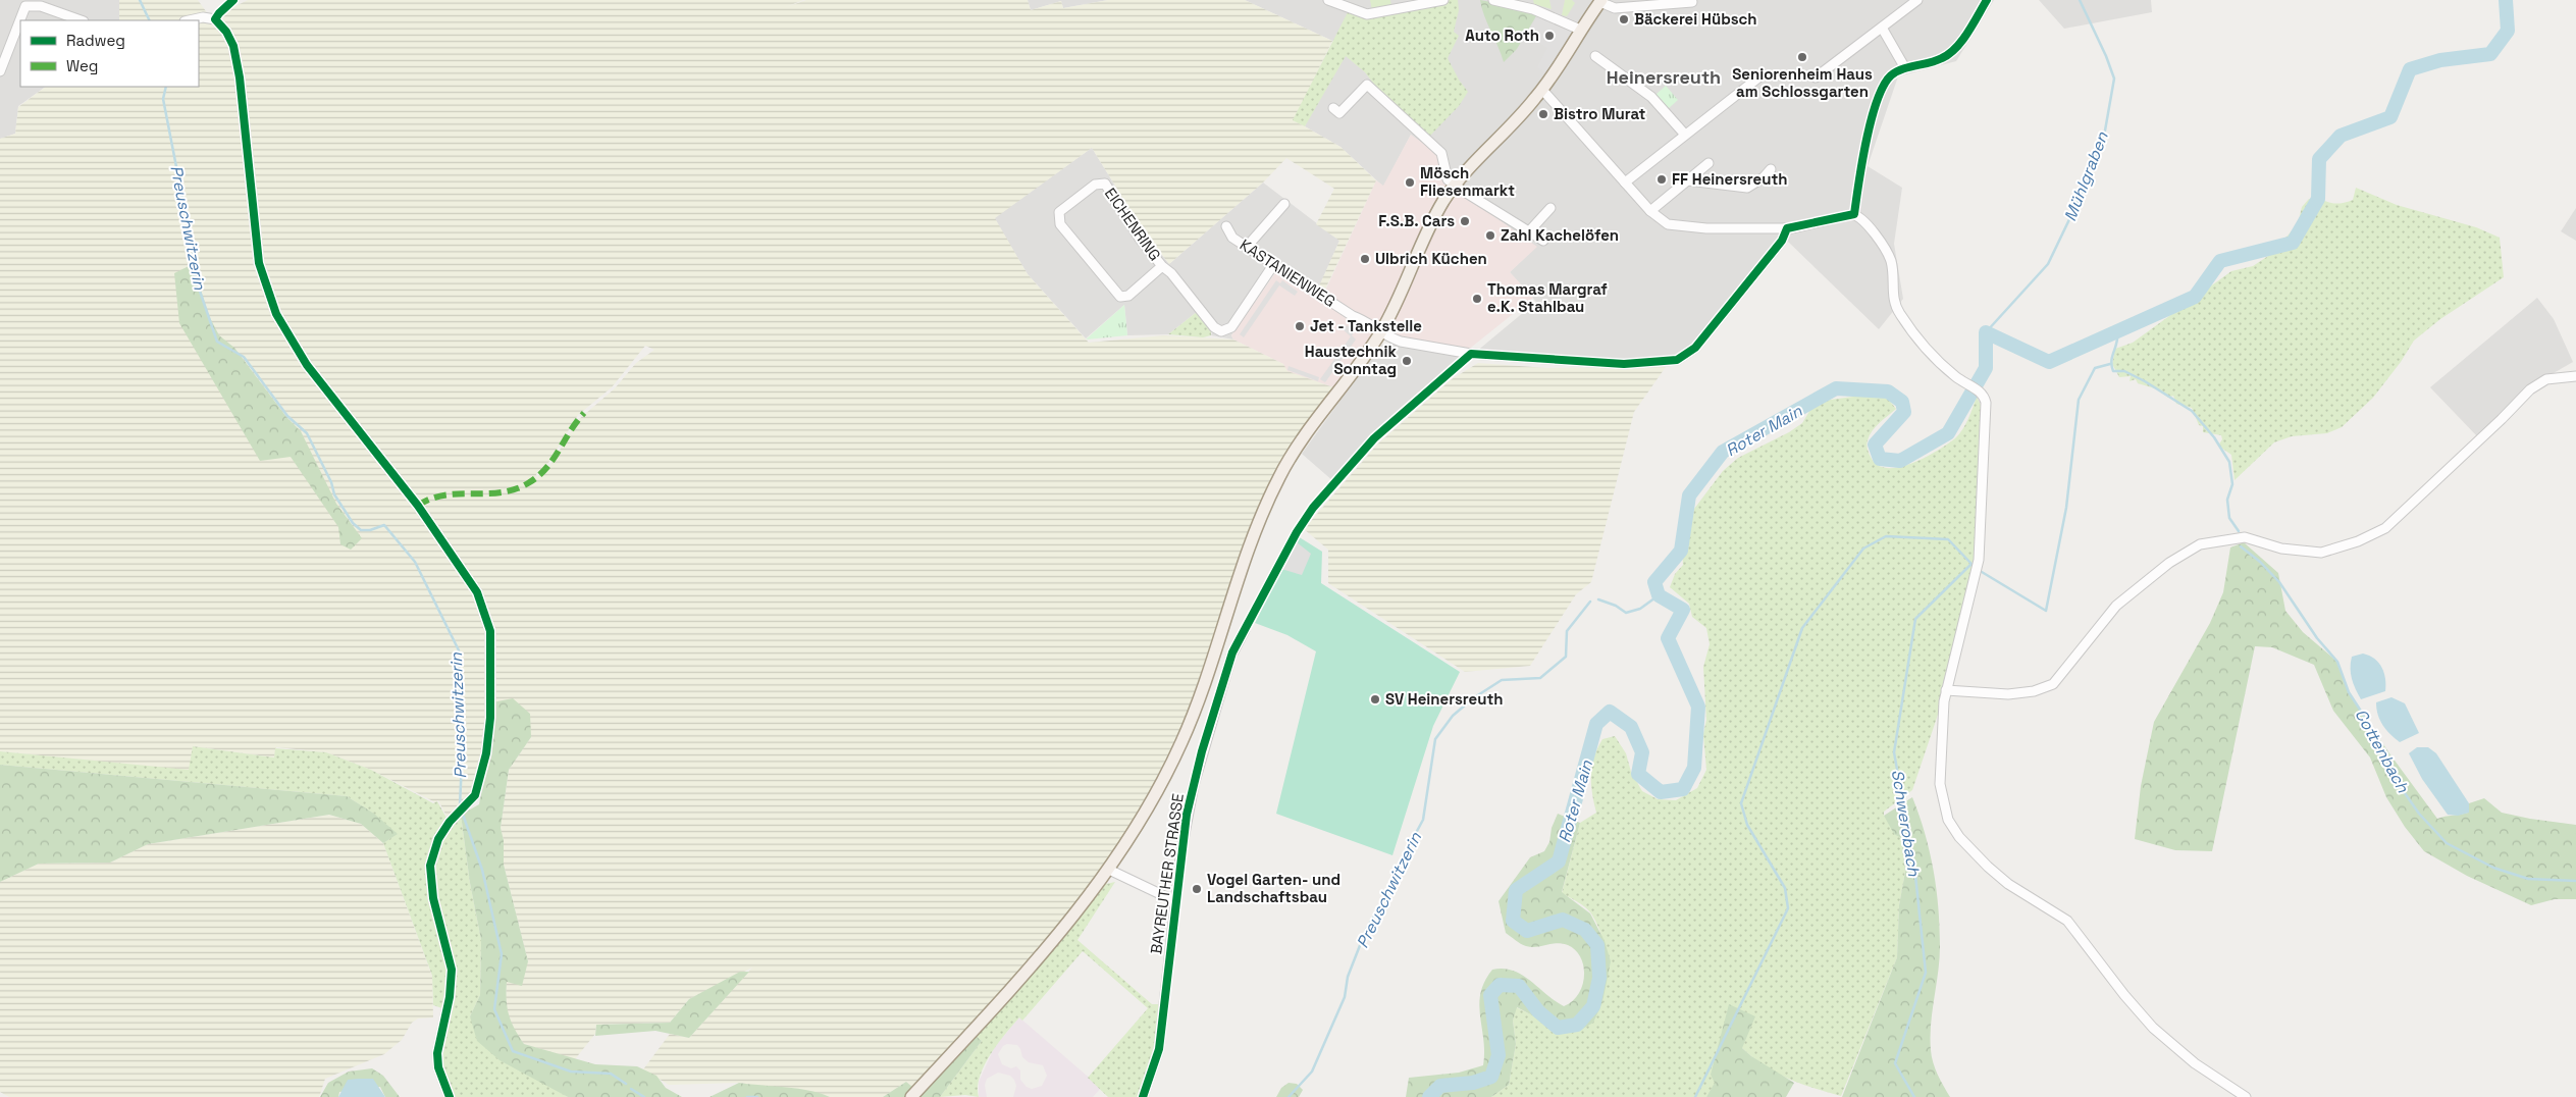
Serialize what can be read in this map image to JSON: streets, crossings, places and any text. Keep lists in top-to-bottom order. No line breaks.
{"streets":{"street":["EICHENRING","KASTANIENWEG","BAYREUTHER STRASSE"]},"crossings":[["EICHENRING","KASTANIENWEG"]],"districts":["Heinersreuth"],"water":["Mühlgraben","Preuschwitzerin","Roter Main","Cottenbach","Schwerobach"],"places":["Bäckerei Hübsch","Auto Roth","Seniorenheim Haus am Schlossgarten","Bistro Murat","FF Heinersreuth","Mösch Fliesenmarkt","F.S.B. Cars","Zahl Kachelöfen","Ulbrich Küchen","Thomas Margraf e.K. Stahlbau","Jet - Tankstelle","Haustechnik Sonntag","SV Heinersreuth","Vogel Garten- und Landschaftsbau"],"legend":["Radweg","Weg"]}
